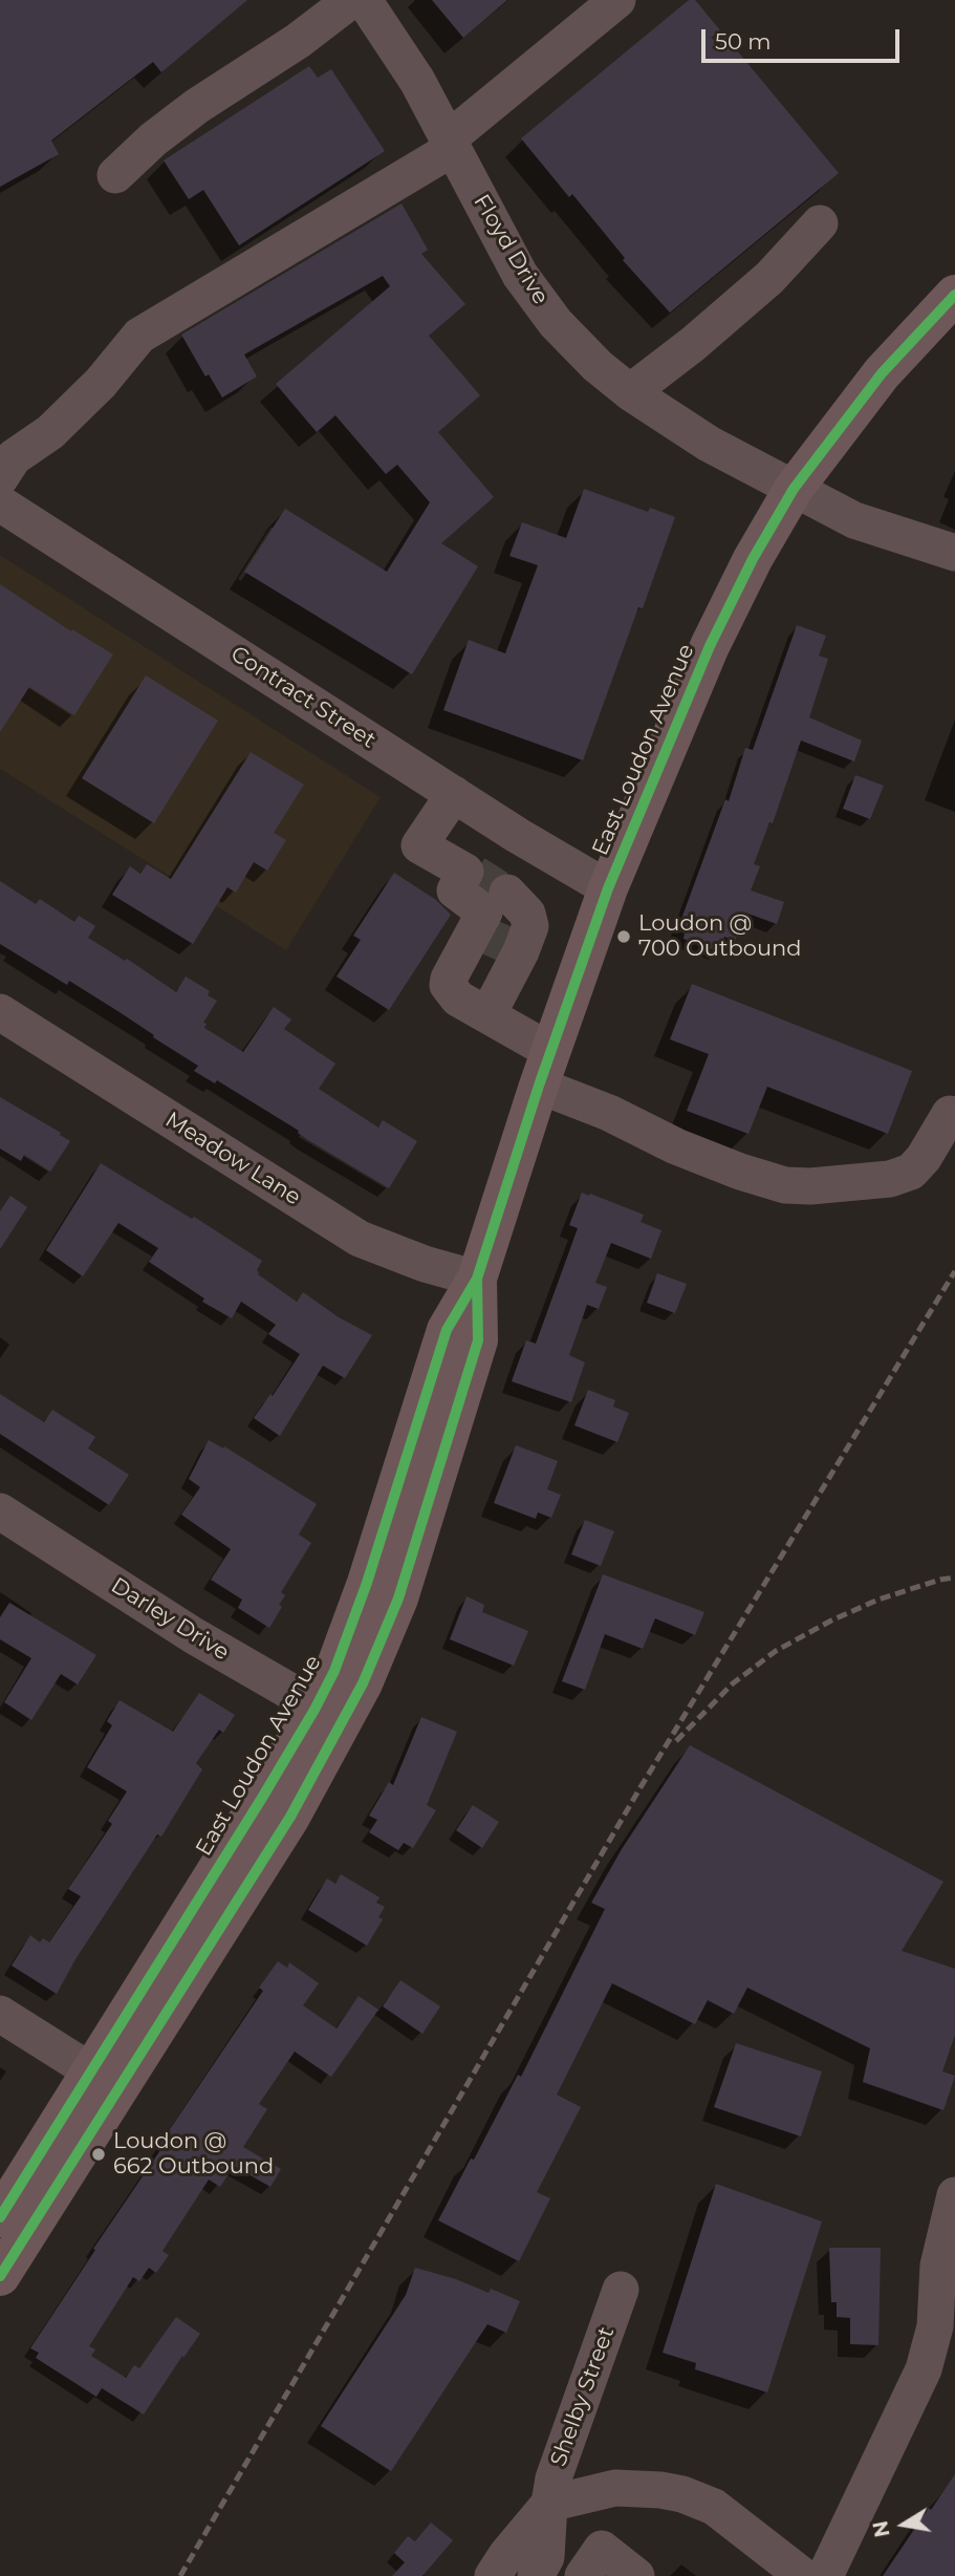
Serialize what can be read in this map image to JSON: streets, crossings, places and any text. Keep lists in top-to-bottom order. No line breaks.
{"streets":{"main road":["East Loudon Avenue"],"street":["Floyd Drive","Contract Street","Meadow Lane","Darley Drive","Shelby Street"]},"crossings":[["Floyd Drive","East Loudon Avenue"],["Contract Street","East Loudon Avenue"],["East Loudon Avenue","Meadow Lane"],["East Loudon Avenue","Darley Drive"]],"places":["Loudon @ 700 Outbound","Loudon @ 662 Outbound"],"scale_bar":"50 m","north":"left"}
